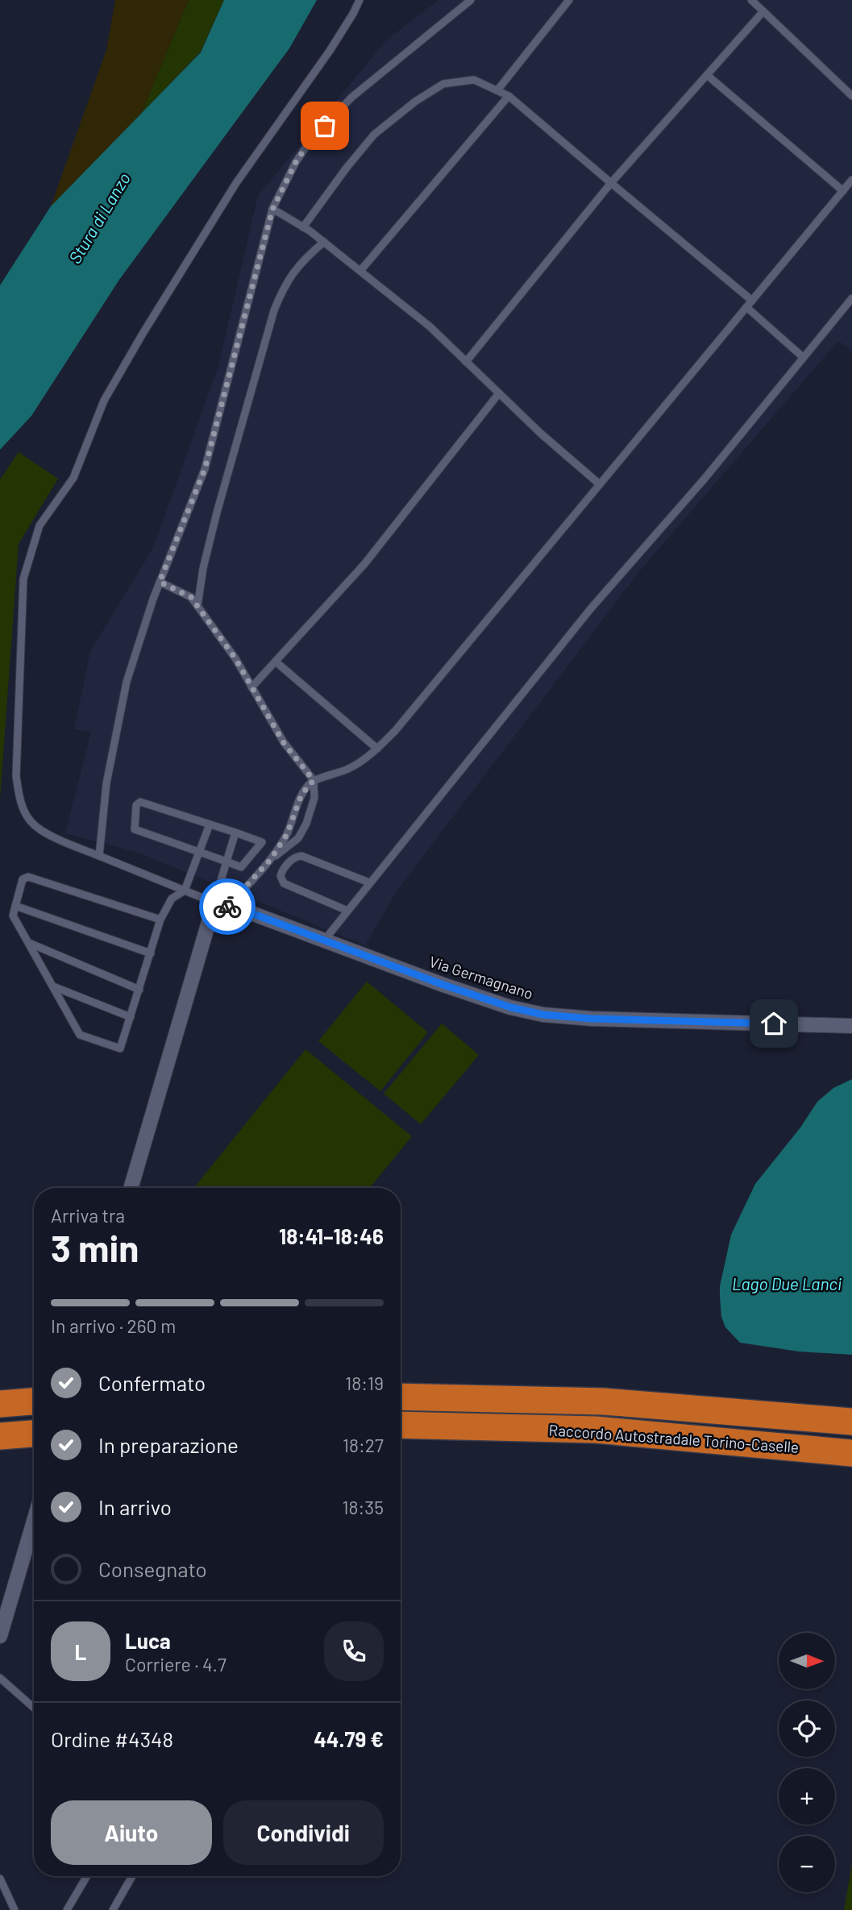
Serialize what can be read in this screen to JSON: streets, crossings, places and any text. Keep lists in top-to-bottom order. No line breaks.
{"streets":{"highway":["Raccordo Autostradale Torino-Caselle"],"street":["Via Germagnano"]},"water":["Stura di Lanzo","Lago Due Lanci"],"north":"right","page":{"heading":["3 min","Arriva tra","18:41–18:46"],"panel":["Luca","Corriere · 4.7","Ordine #4348","44.79 €"],"bar":"In arrivo · 260 m","list":[["Confermato","18:19"],["In preparazione","18:27"],["In arrivo","18:35"],"Consegnato"],"round":"L","map_buttons":["+","−"],"buttons":["Aiuto","Condividi"]}}
